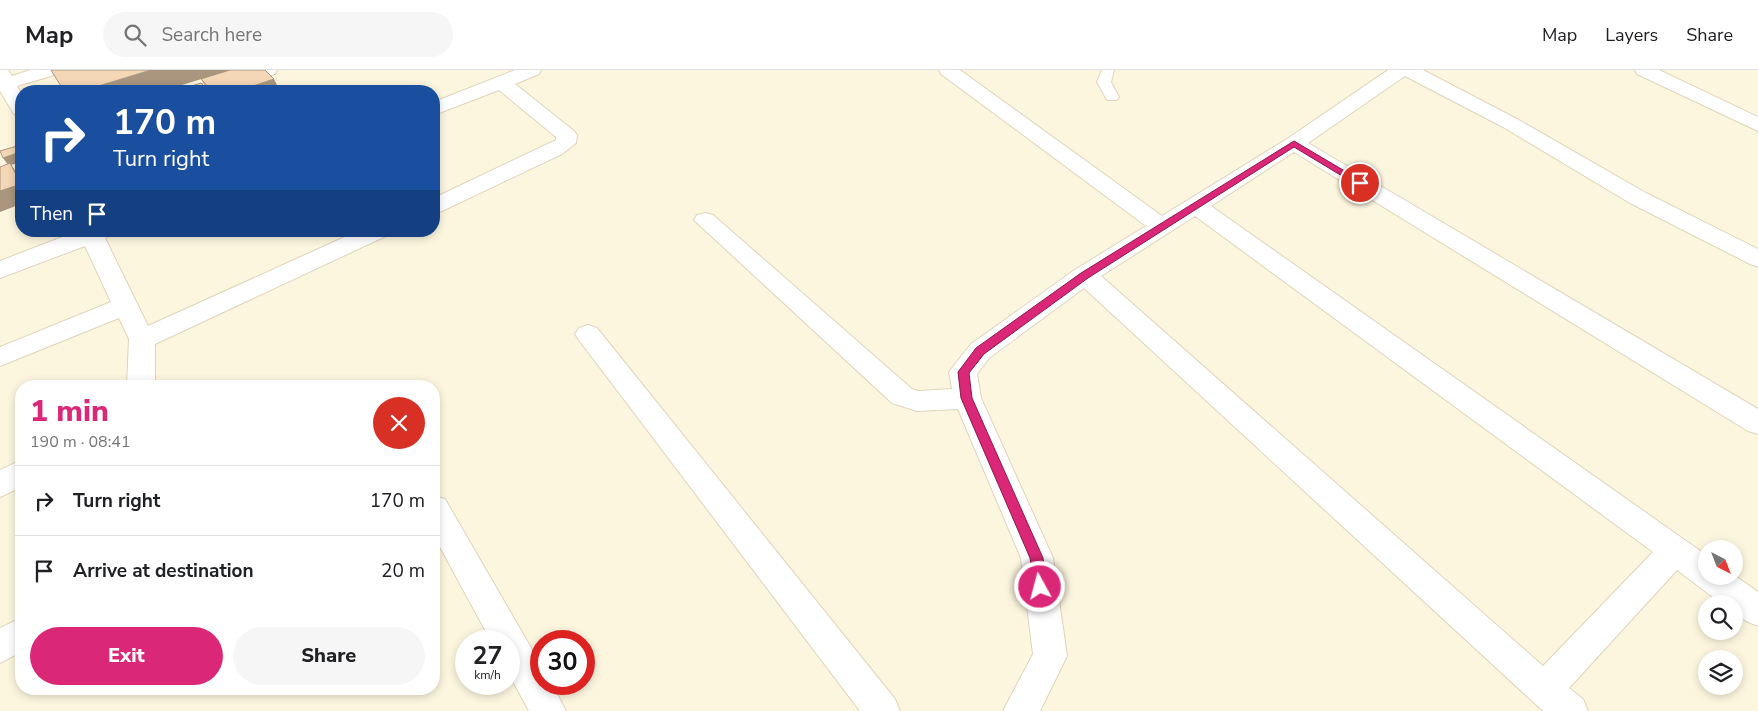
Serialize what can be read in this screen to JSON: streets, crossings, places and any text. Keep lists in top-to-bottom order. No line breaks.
{"north":"bottom right","page":{"header":"Map","search":"Search here","nav":["Map","Layers","Share"],"turn":["170 m","Turn right"],"then":"Then","heading":["1 min","190 m · 08:41"],"list":[{"name":"Turn right","value":"170 m"},{"name":"Arrive at destination","value":"20 m"}],"buttons":["Exit","Share"],"speed":"27 km/h","limit":"30"}}
